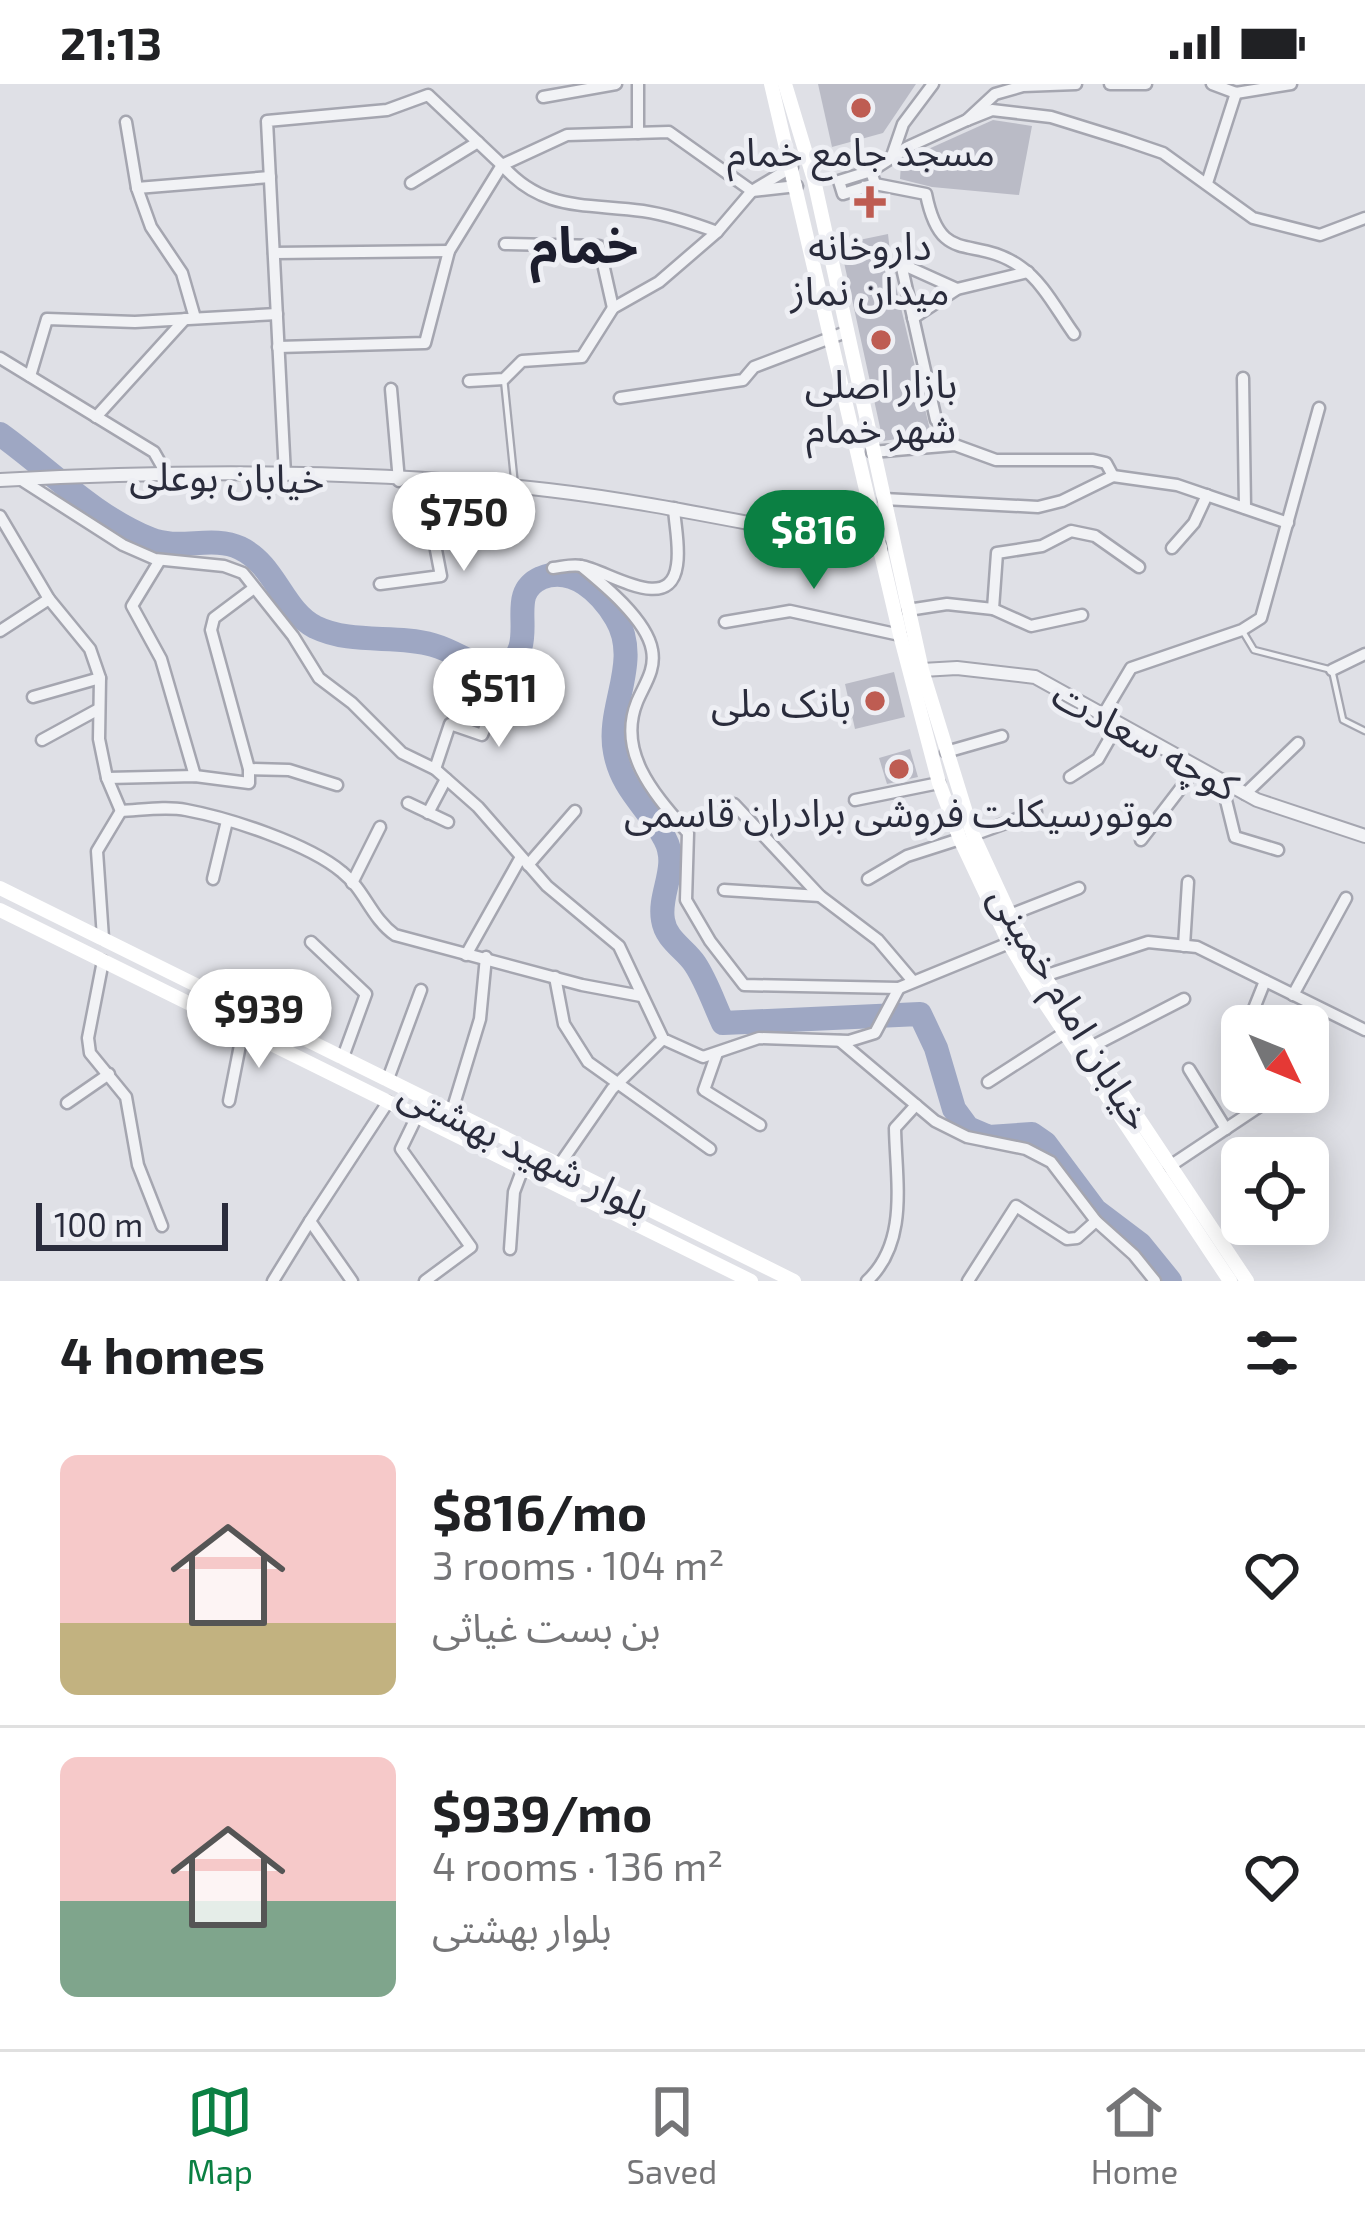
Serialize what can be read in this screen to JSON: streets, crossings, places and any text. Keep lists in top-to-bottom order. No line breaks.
{"streets":{"main road":["خیابان امام خمینی","بلوار شهید بهشتی"],"street":["خیابان بوعلی","کوچه سعادت"]},"crossings":[["خیابان بوعلی","خیابان امام خمینی"],["کوچه سعادت","خیابان امام خمینی"]],"districts":["خمام"],"places":{"other":["مسجد جامع خمام","بازار اصلی شهر خمام","بانک ملی","موتورسیکلت فروشی برادران قاسمی"],"health":["داروخانه میدان نماز"]},"scale_bar":"100 m","north":"bottom right","page":{"status":"21:13","price":["$750","$816","$511","$939"],"scale":"100 m","heading":"4 homes","list":[{"name":"$816/mo","note":"3 rooms · 104 m² · بن بست غیاثی"},{"name":"$939/mo","note":"4 rooms · 136 m² · بلوار بهشتی"}],"tabs":["Map","Saved","Home"]}}
